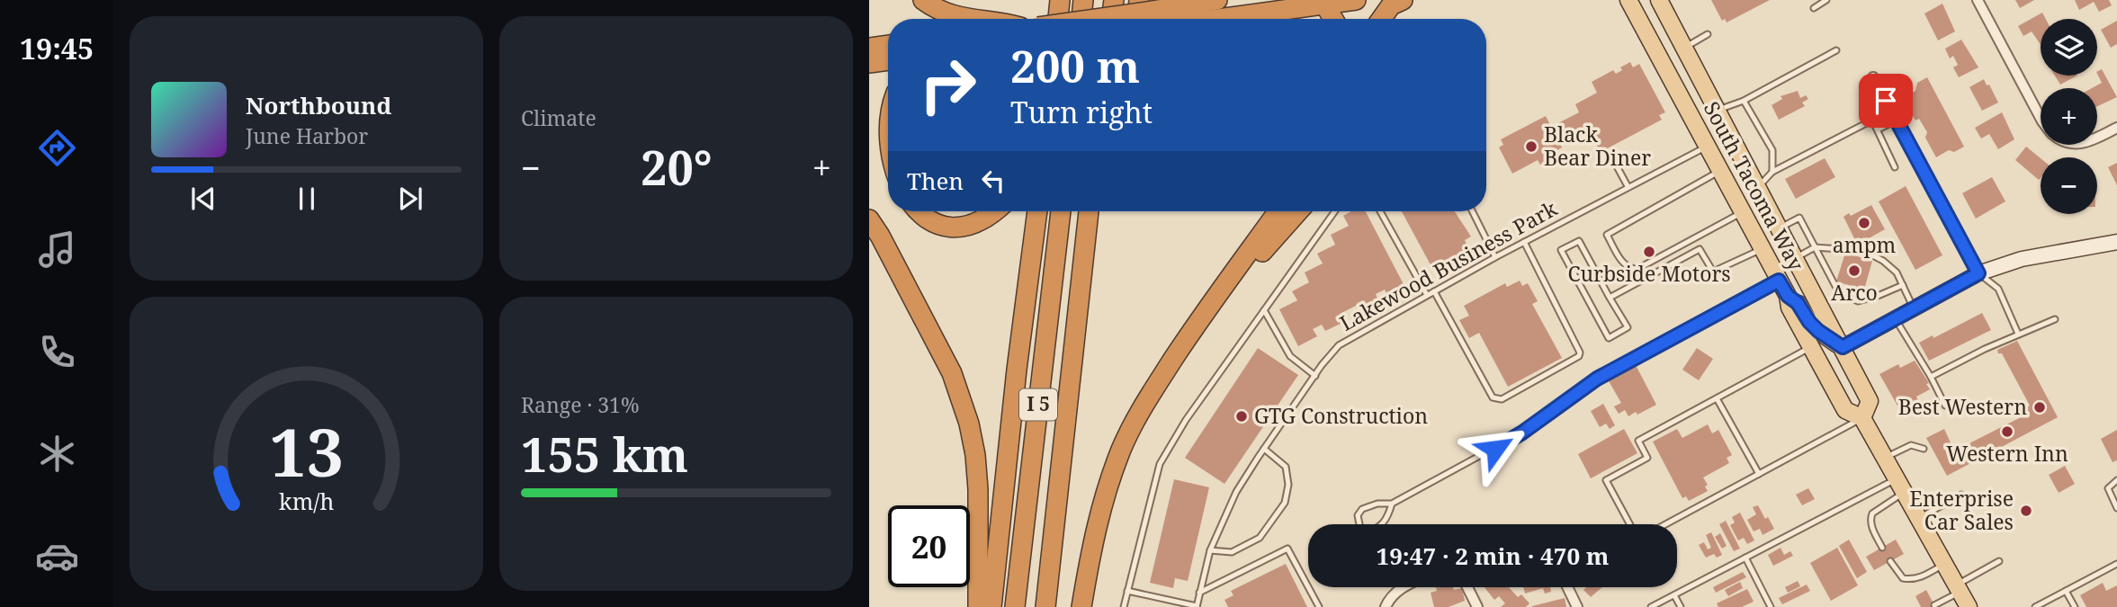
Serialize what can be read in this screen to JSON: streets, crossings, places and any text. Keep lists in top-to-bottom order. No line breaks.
{"streets":{"highway":["I 5"],"main road":["South Tacoma Way"],"lane":["Lakewood Business Park"]},"crossings":[["South Tacoma Way","Lakewood Business Park"]],"places":["Black Bear Diner","ampm","Curbside Motors","Arco","Best Western","GTG Construction","Western Inn","Enterprise Car Sales"],"page":{"tabs":"19:45","tile":["Climate",["Range · 31%","155 km"]],"map_buttons":["+","−"],"turn":["200 m","Turn right"],"song":["Northbound","June Harbor"],"heat":["−","20°","+"],"then":"Then","limit":"20","trip":"19:47 · 2 min · 470 m","gauge":["13","km/h"]}}
